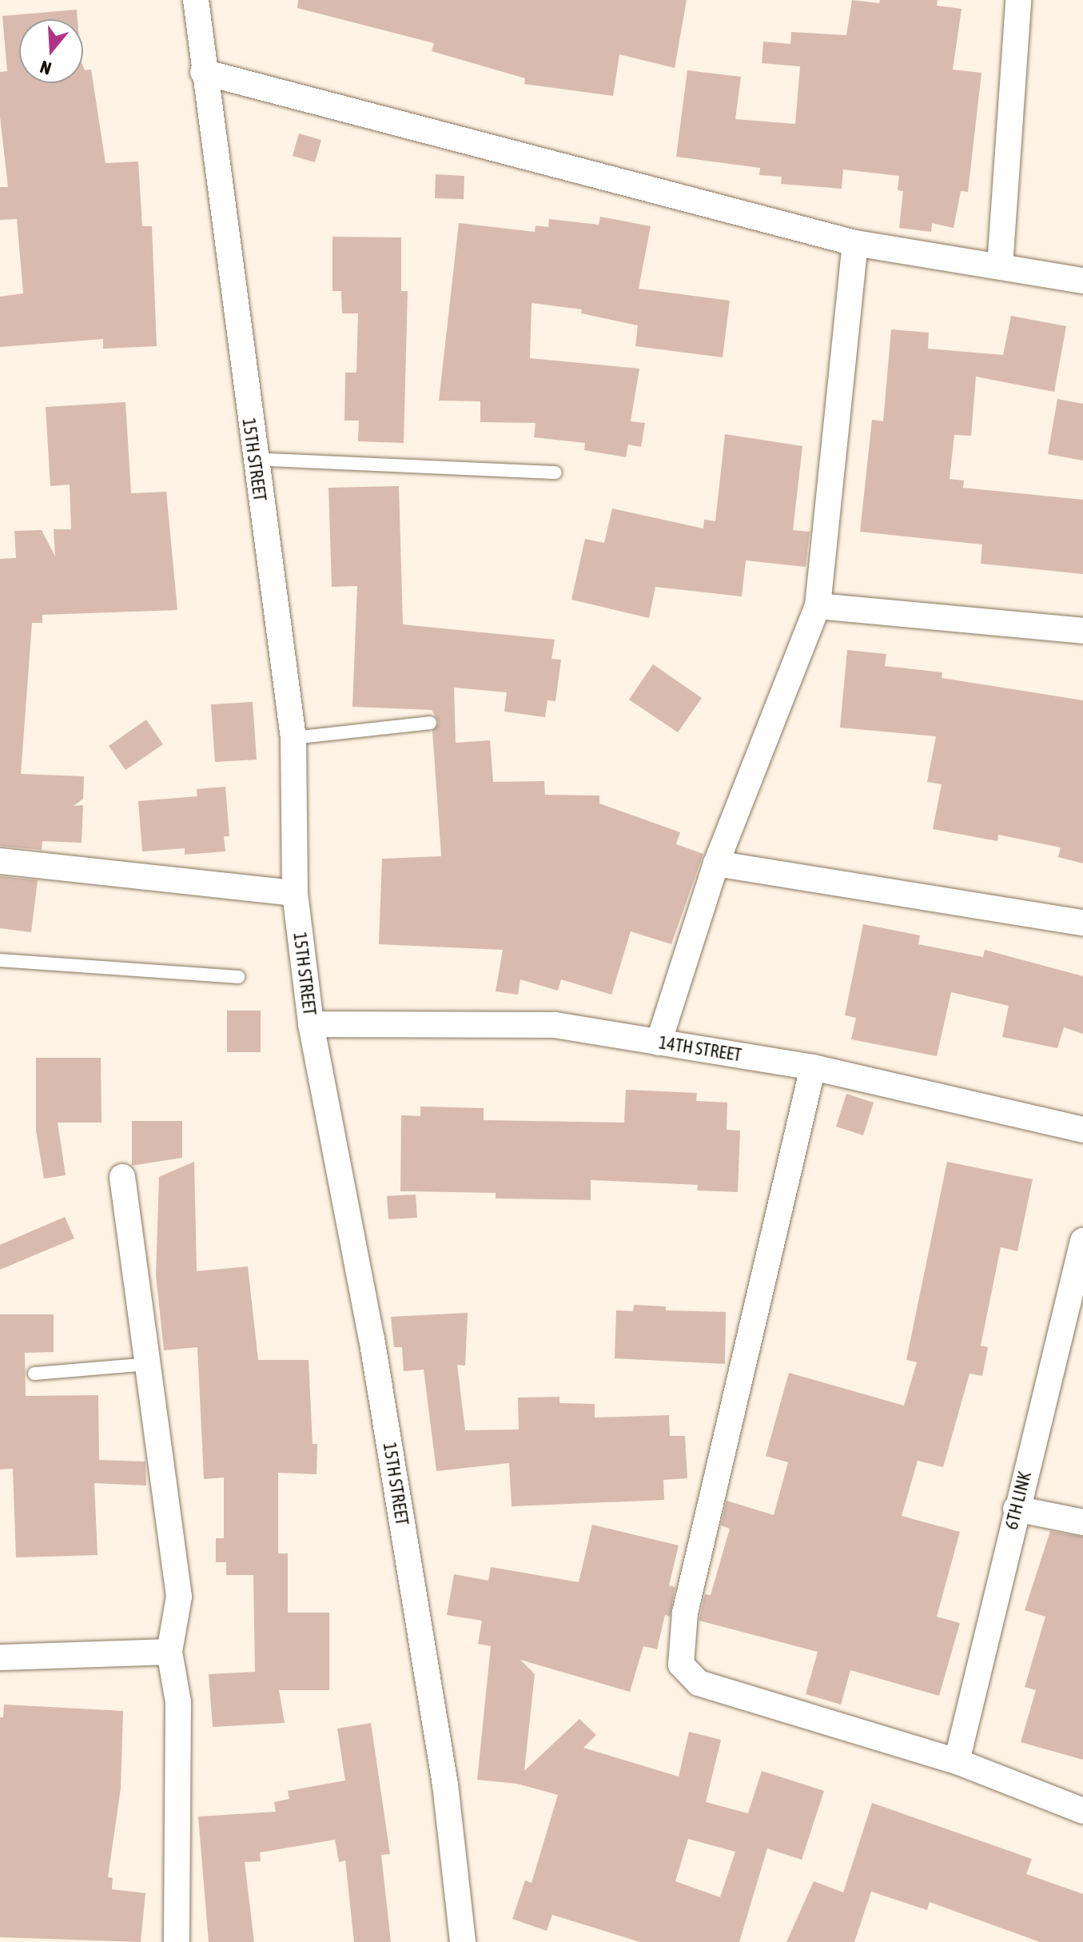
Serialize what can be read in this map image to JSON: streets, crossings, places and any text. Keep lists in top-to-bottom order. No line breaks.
{"streets":{"street":["15TH STREET","14TH STREET","6TH LINK"]},"crossings":[["15TH STREET","14TH STREET"]],"north":"bottom"}
